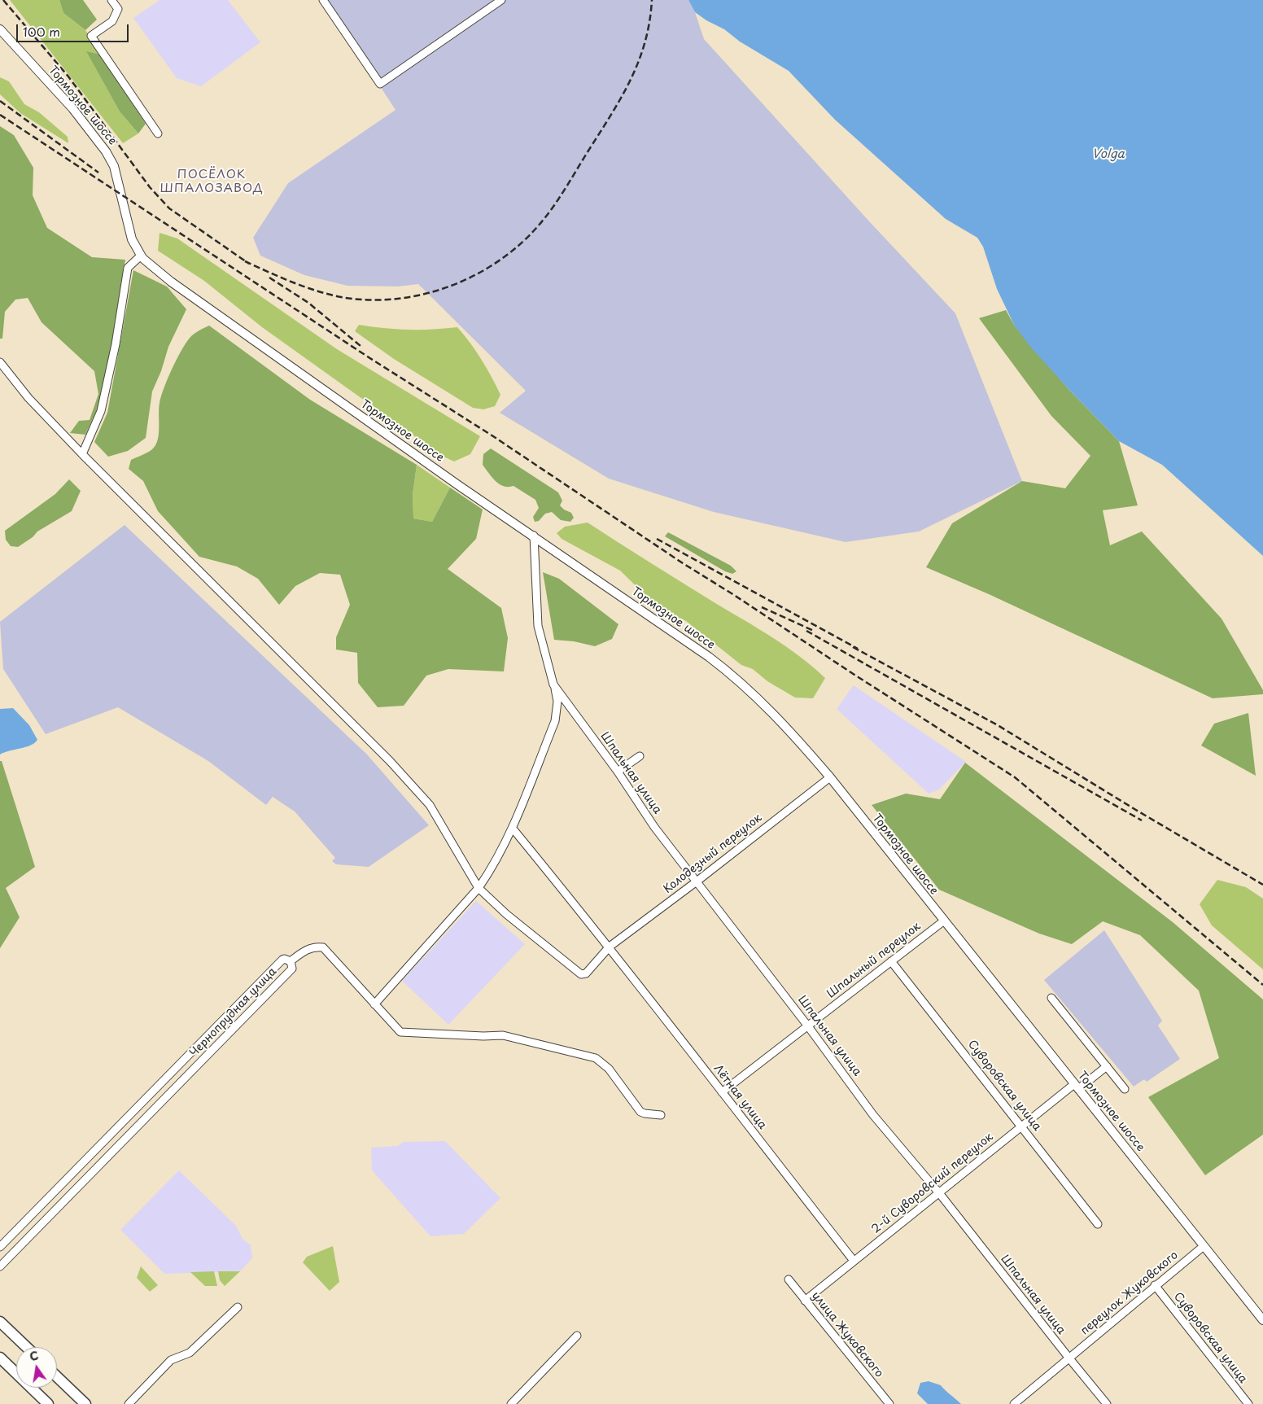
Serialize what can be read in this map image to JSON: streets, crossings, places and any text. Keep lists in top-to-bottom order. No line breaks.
{"streets":{"street":["Тормозное шоссе","Шпальная улица","Колодезный переулок","Шпальный переулок","Чернопрудная улица","Суворовская улица","Лётная улица","2-й Суворовский переулок","переулок Жуковского","улица Жуковского"]},"crossings":[["Тормозное шоссе","Шпальная улица"],["Тормозное шоссе","Колодезный переулок"],["Тормозное шоссе","Шпальный переулок"],["Тормозное шоссе","2-й Суворовский переулок"],["Тормозное шоссе","переулок Жуковского"],["Шпальная улица","Колодезный переулок"],["Шпальная улица","Шпальный переулок"],["Шпальная улица","2-й Суворовский переулок"],["Шпальная улица","переулок Жуковского"],["Колодезный переулок","Лётная улица"],["Шпальный переулок","Суворовская улица"],["Шпальный переулок","Лётная улица"],["Суворовская улица","2-й Суворовский переулок"],["Суворовская улица","переулок Жуковского"],["Лётная улица","2-й Суворовский переулок"],["2-й Суворовский переулок","улица Жуковского"]],"districts":["ПОСЁЛОК ШПАЛОЗАВОД"],"water":["Volga"],"scale_bar":"100 m","north":"top"}
